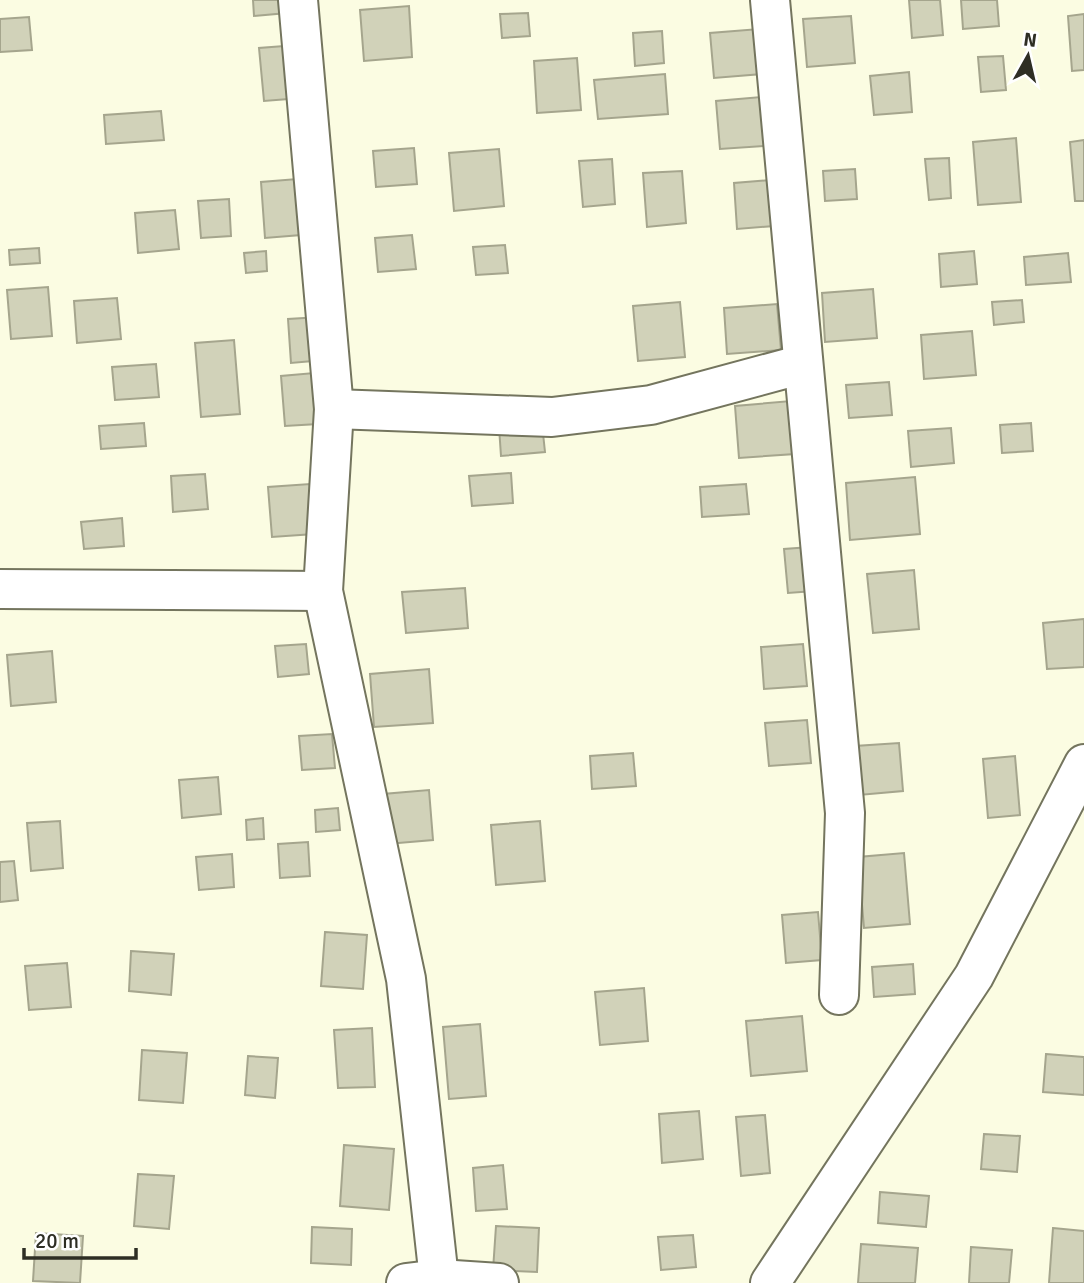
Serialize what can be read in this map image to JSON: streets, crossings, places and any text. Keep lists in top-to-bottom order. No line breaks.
{"scale_bar":"20 m","north":"top"}
